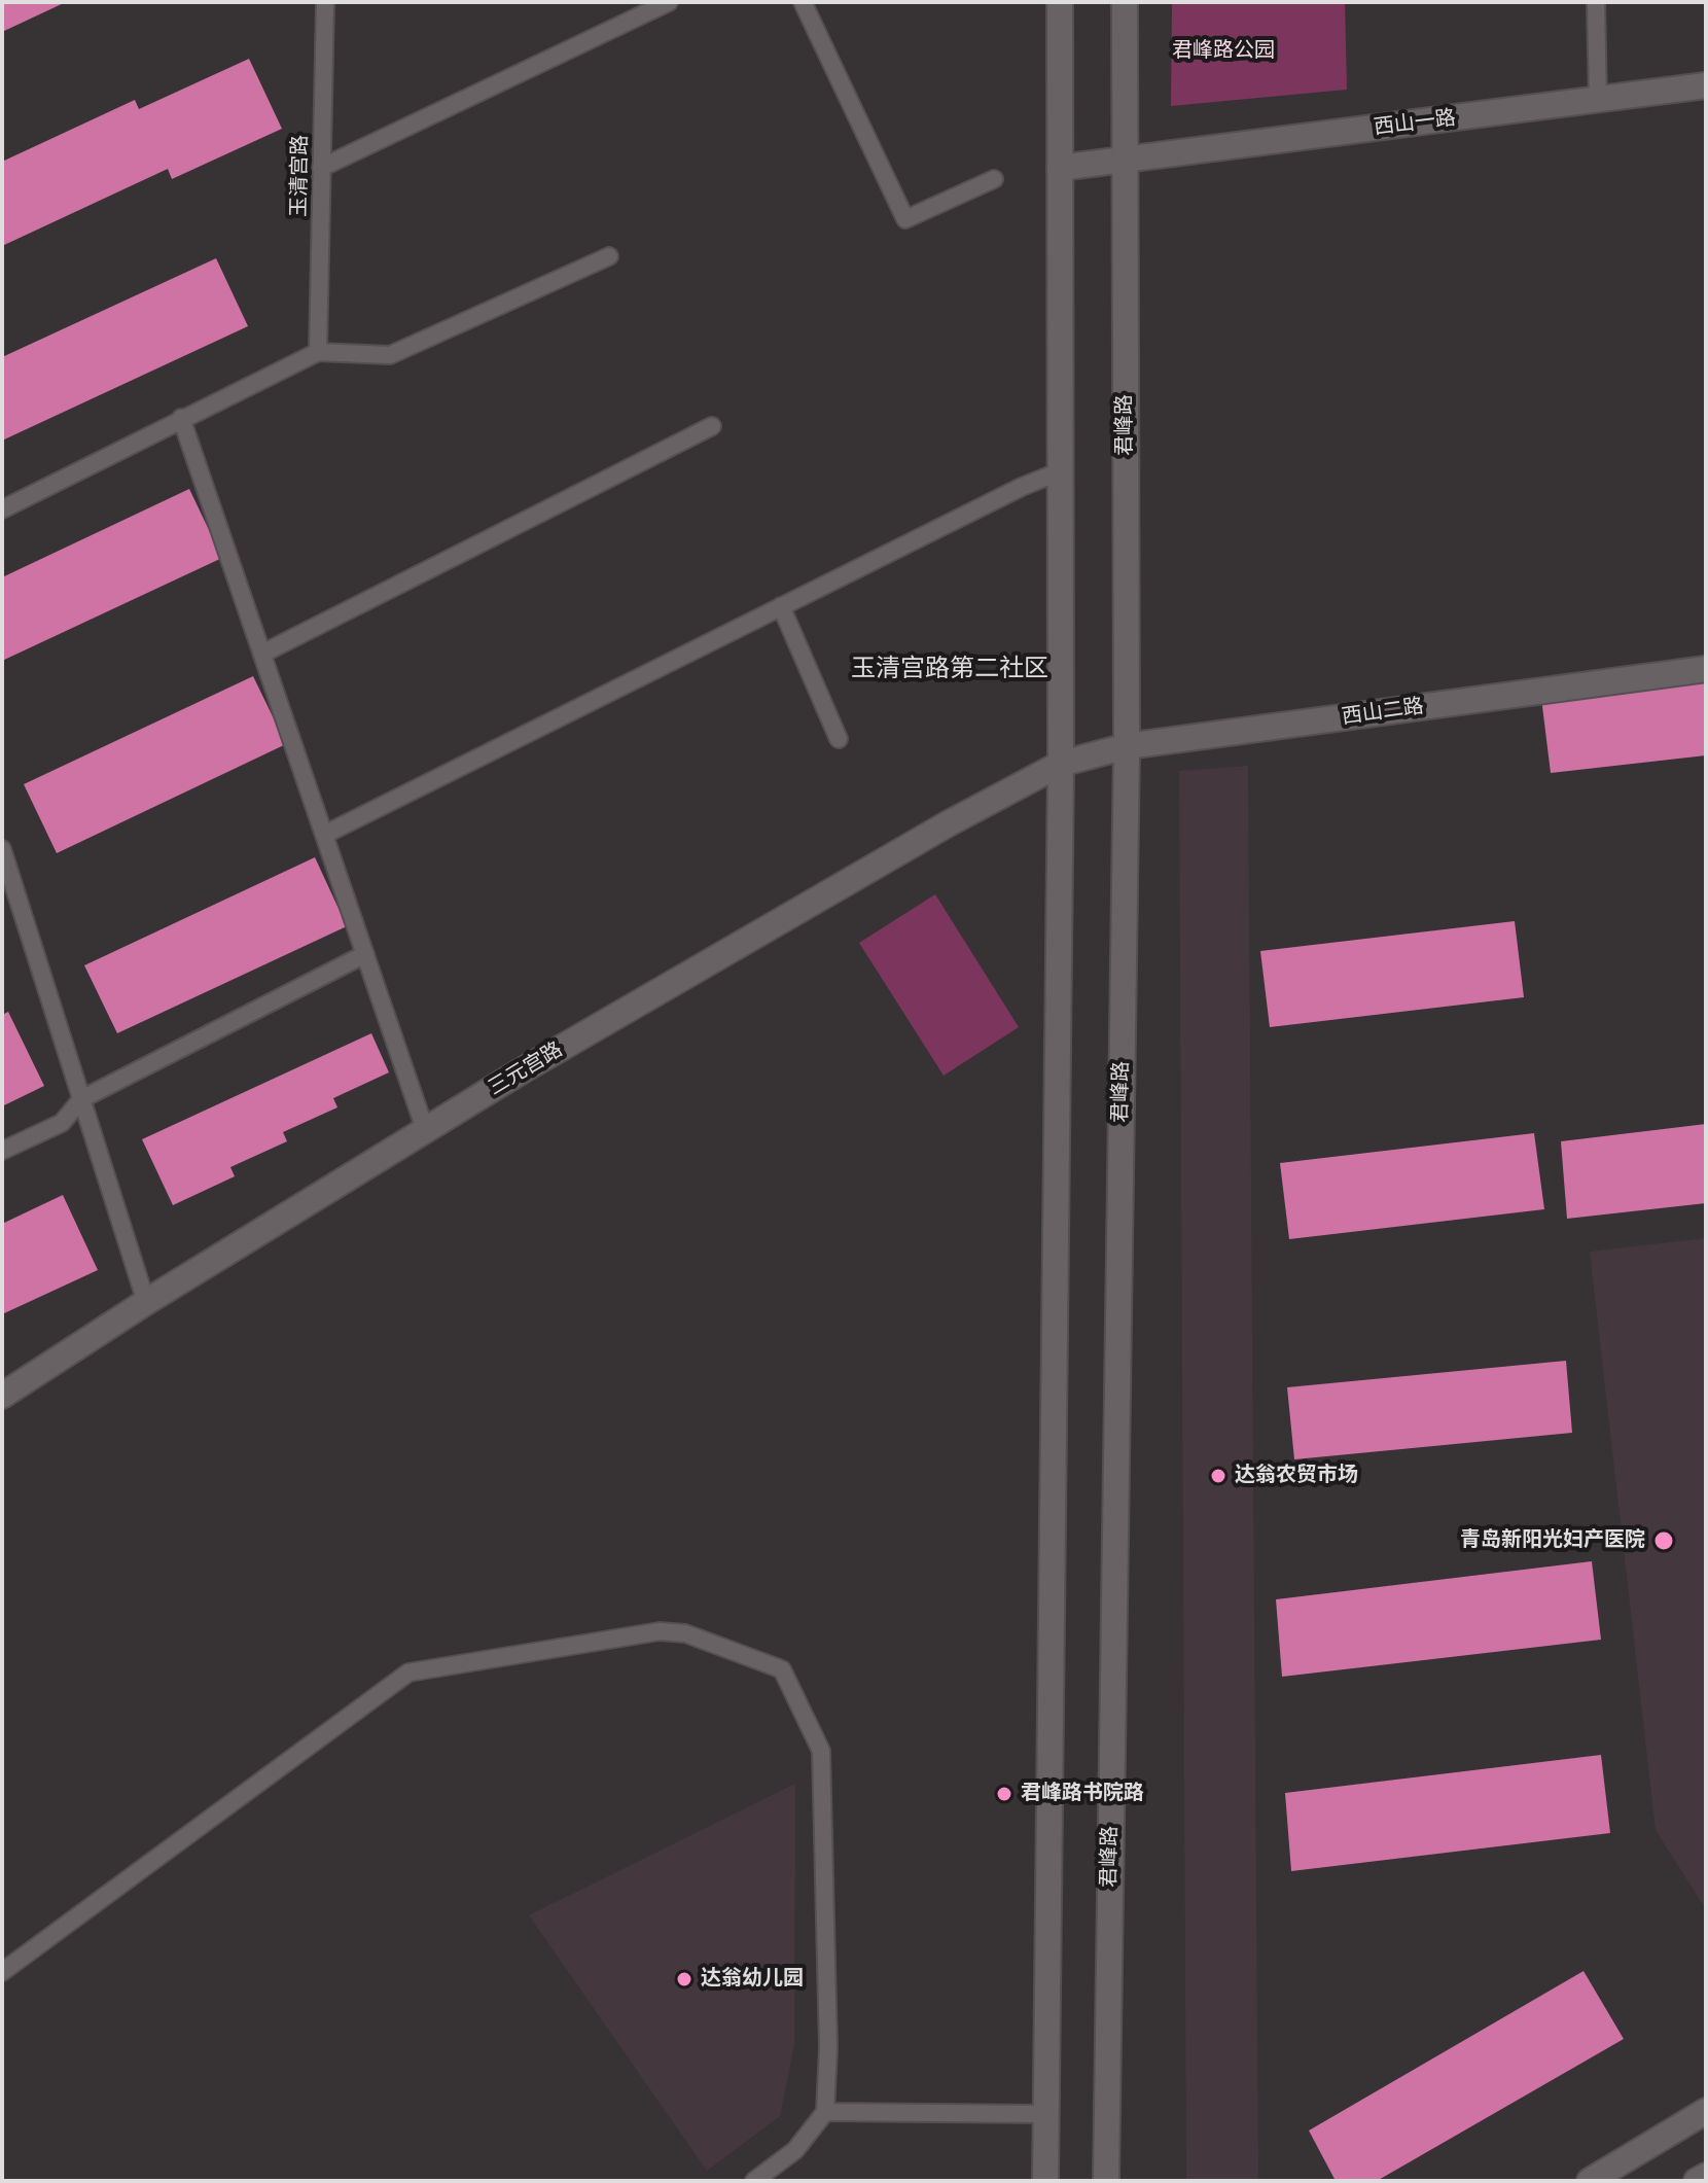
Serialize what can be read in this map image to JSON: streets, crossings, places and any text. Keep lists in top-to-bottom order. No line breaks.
{"streets":{"main road":["西山一路","君峰路","西山二路","三元宫路"],"lane":["玉清宫路"]},"crossings":[["西山一路","君峰路"],["君峰路","西山二路"],["西山二路","三元宫路"]],"districts":["玉清宫路第二社区"],"parks":["君峰路公园"],"places":["达翁农贸市场","青岛新阳光妇产医院","君峰路书院路","达翁幼儿园"]}
